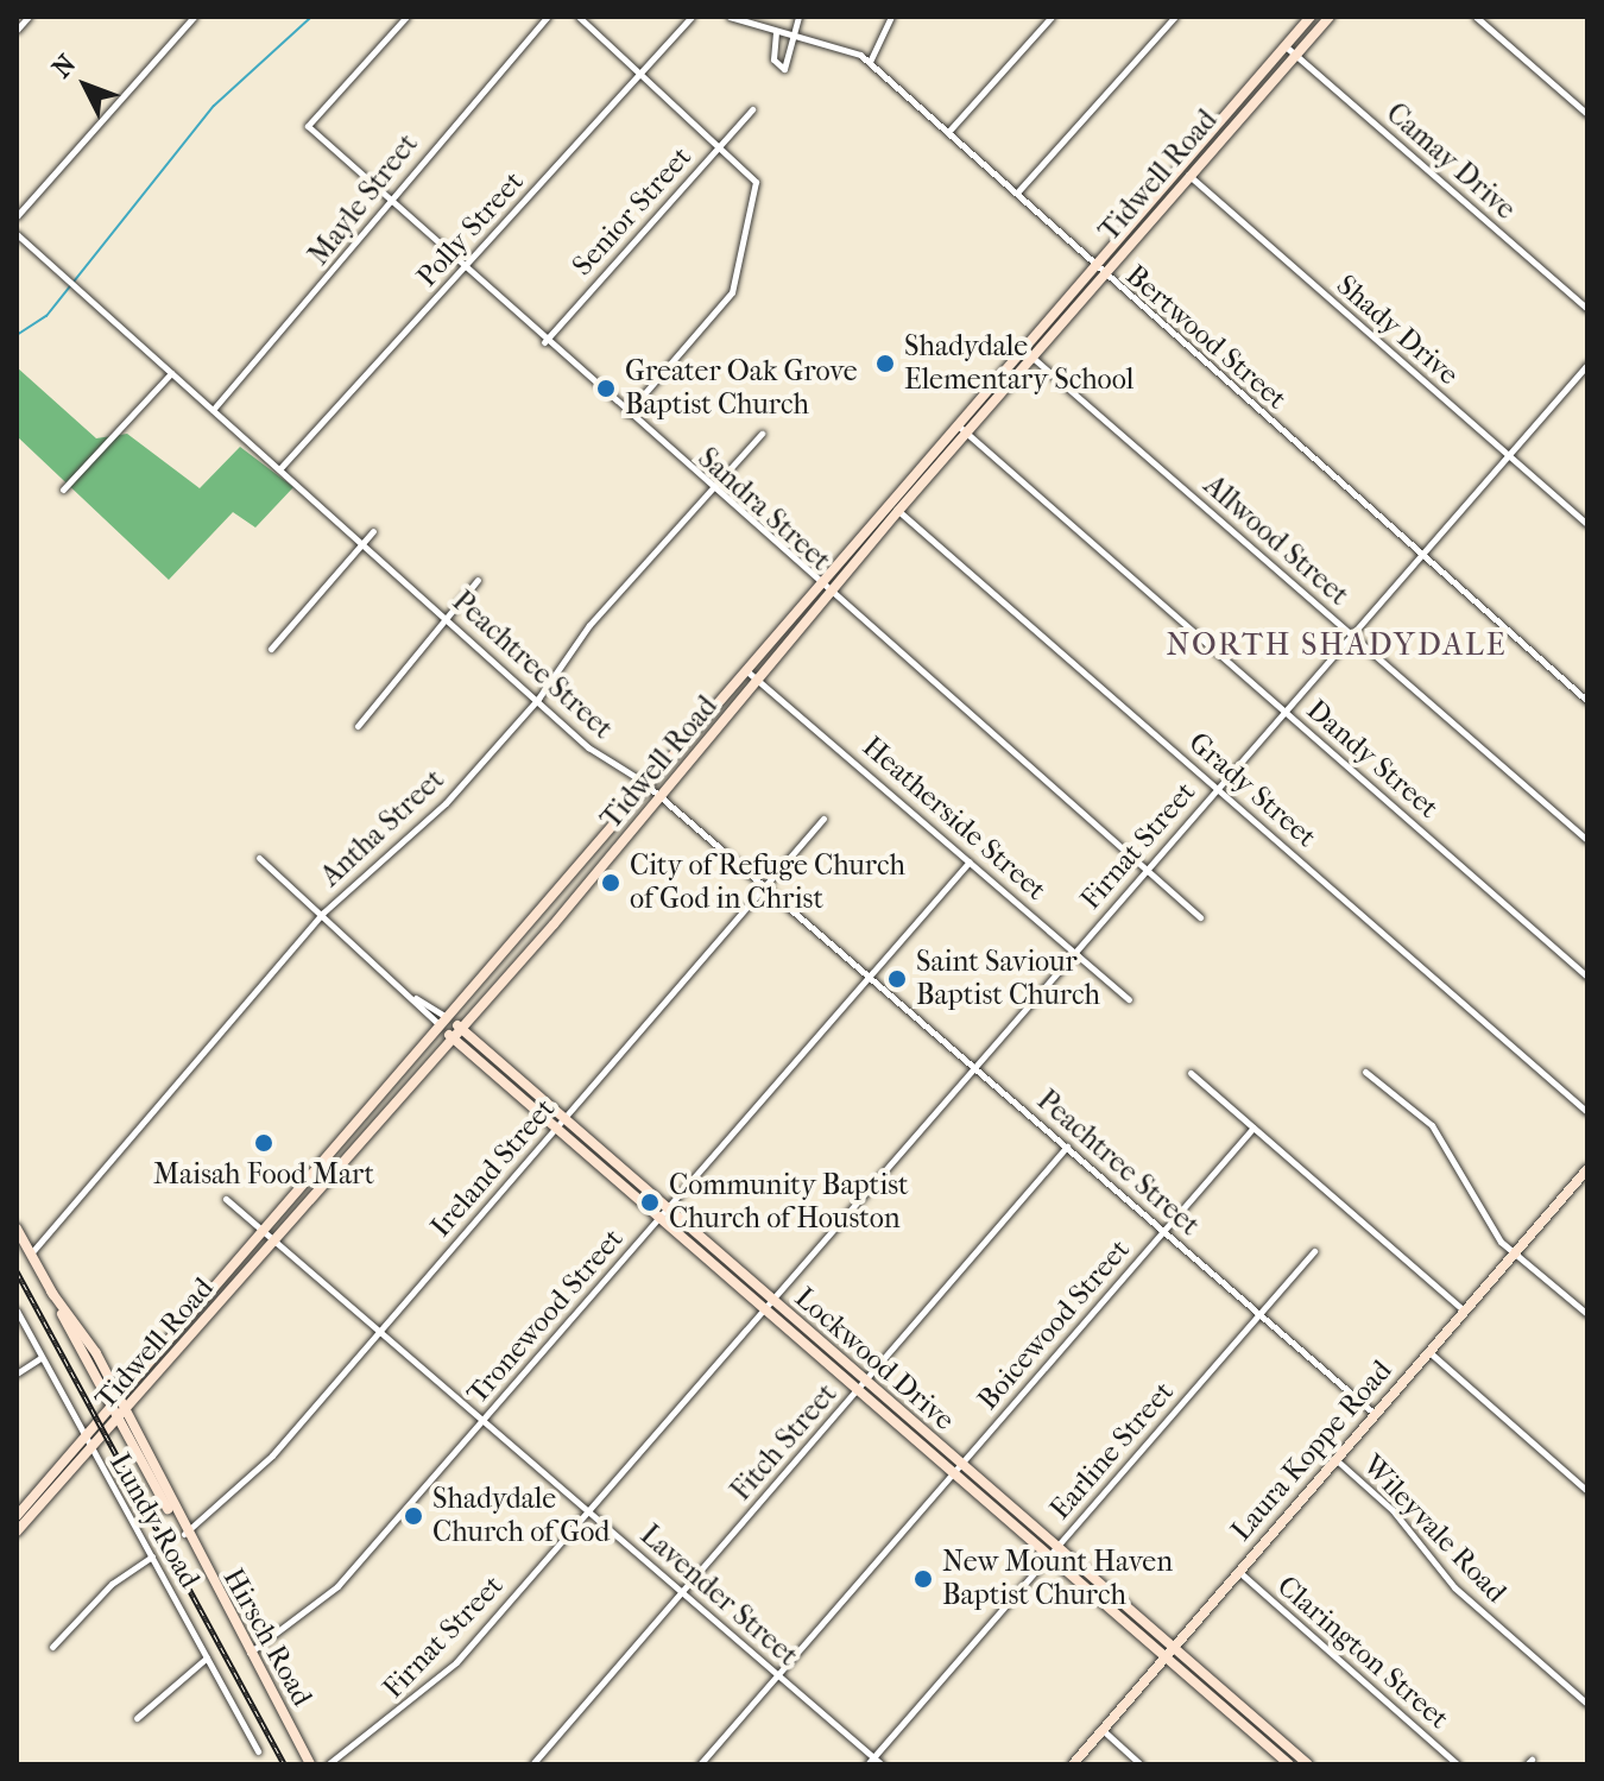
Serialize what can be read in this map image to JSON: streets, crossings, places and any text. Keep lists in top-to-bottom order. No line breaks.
{"streets":{"main road":["Tidwell Road","Lockwood Drive","Laura Koppe Road","Hirsch Road"],"street":["Camay Drive","Mayle Street","Senior Street","Polly Street","Shady Drive","Bertwood Street","Sandra Street","Allwood Street","Peachtree Street","Dandy Street","Grady Street","Heatherside Street","Antha Street","Firnat Street","Ireland Street","Tronewood Street","Boicewood Street","Fitch Street","Earline Street","Lundy Road","Wileyvale Road","Lavender Street","Clarington Street"]},"crossings":[["Camay Drive","Tidwell Road"],["Tidwell Road","Shady Drive"],["Tidwell Road","Bertwood Street"],["Tidwell Road","Sandra Street"],["Tidwell Road","Allwood Street"],["Tidwell Road","Peachtree Street"],["Tidwell Road","Dandy Street"],["Tidwell Road","Grady Street"],["Tidwell Road","Heatherside Street"],["Tidwell Road","Lockwood Drive"],["Tidwell Road","Lundy Road"],["Tidwell Road","Lavender Street"],["Tidwell Road","Hirsch Road"],["Mayle Street","Sandra Street"],["Mayle Street","Peachtree Street"],["Senior Street","Sandra Street"],["Polly Street","Sandra Street"],["Polly Street","Peachtree Street"],["Shady Drive","Firnat Street"],["Bertwood Street","Firnat Street"],["Sandra Street","Antha Street"],["Sandra Street","Firnat Street"],["Allwood Street","Firnat Street"],["Peachtree Street","Antha Street"],["Peachtree Street","Firnat Street"],["Peachtree Street","Ireland Street"],["Peachtree Street","Tronewood Street"],["Peachtree Street","Boicewood Street"],["Peachtree Street","Fitch Street"],["Peachtree Street","Earline Street"],["Peachtree Street","Laura Koppe Road"],["Dandy Street","Firnat Street"],["Grady Street","Firnat Street"],["Heatherside Street","Firnat Street"],["Heatherside Street","Tronewood Street"],["Antha Street","Lockwood Drive"],["Antha Street","Hirsch Road"],["Firnat Street","Lockwood Drive"],["Firnat Street","Lavender Street"],["Ireland Street","Lockwood Drive"],["Ireland Street","Lavender Street"],["Ireland Street","Hirsch Road"],["Tronewood Street","Lockwood Drive"],["Tronewood Street","Lavender Street"],["Tronewood Street","Hirsch Road"],["Boicewood Street","Lockwood Drive"],["Boicewood Street","Lavender Street"],["Lockwood Drive","Fitch Street"],["Lockwood Drive","Earline Street"],["Lockwood Drive","Laura Koppe Road"],["Fitch Street","Lavender Street"],["Earline Street","Lavender Street"],["Laura Koppe Road","Wileyvale Road"],["Laura Koppe Road","Clarington Street"]],"districts":["NORTH SHADYDALE"],"places":["Shadydale Elementary School","Greater Oak Grove Baptist Church","City of Refuge Church of God in Christ","Saint Saviour Baptist Church","Maisah Food Mart","Community Baptist Church of Houston","Shadydale Church of God","New Mount Haven Baptist Church"],"north":"top left"}
